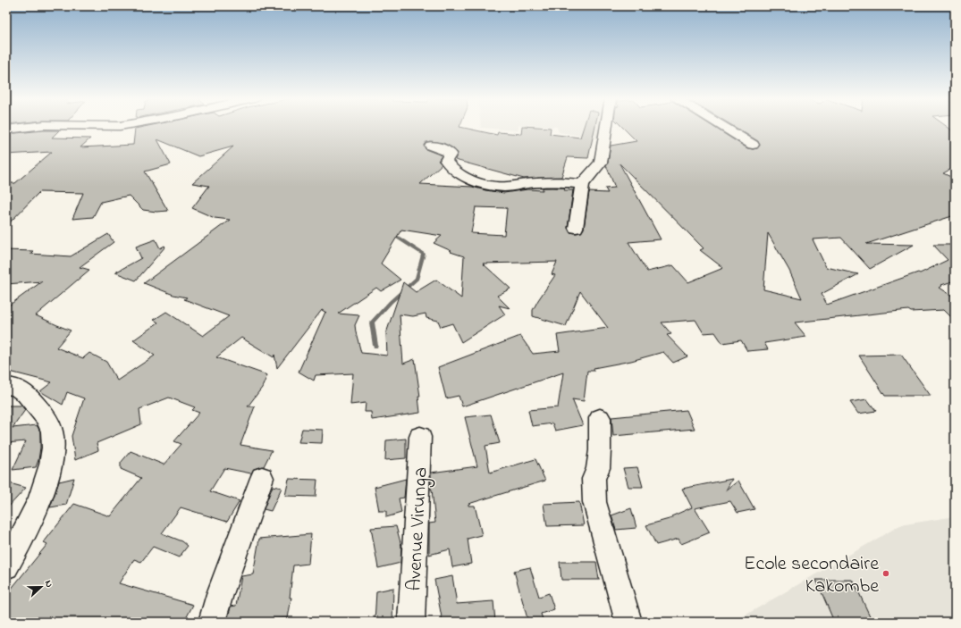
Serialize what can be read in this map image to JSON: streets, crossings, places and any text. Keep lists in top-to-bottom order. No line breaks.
{"streets":{"street":["Avenue Virunga"]},"places":["Ecole secondaire Kakombe"],"north":"right"}
